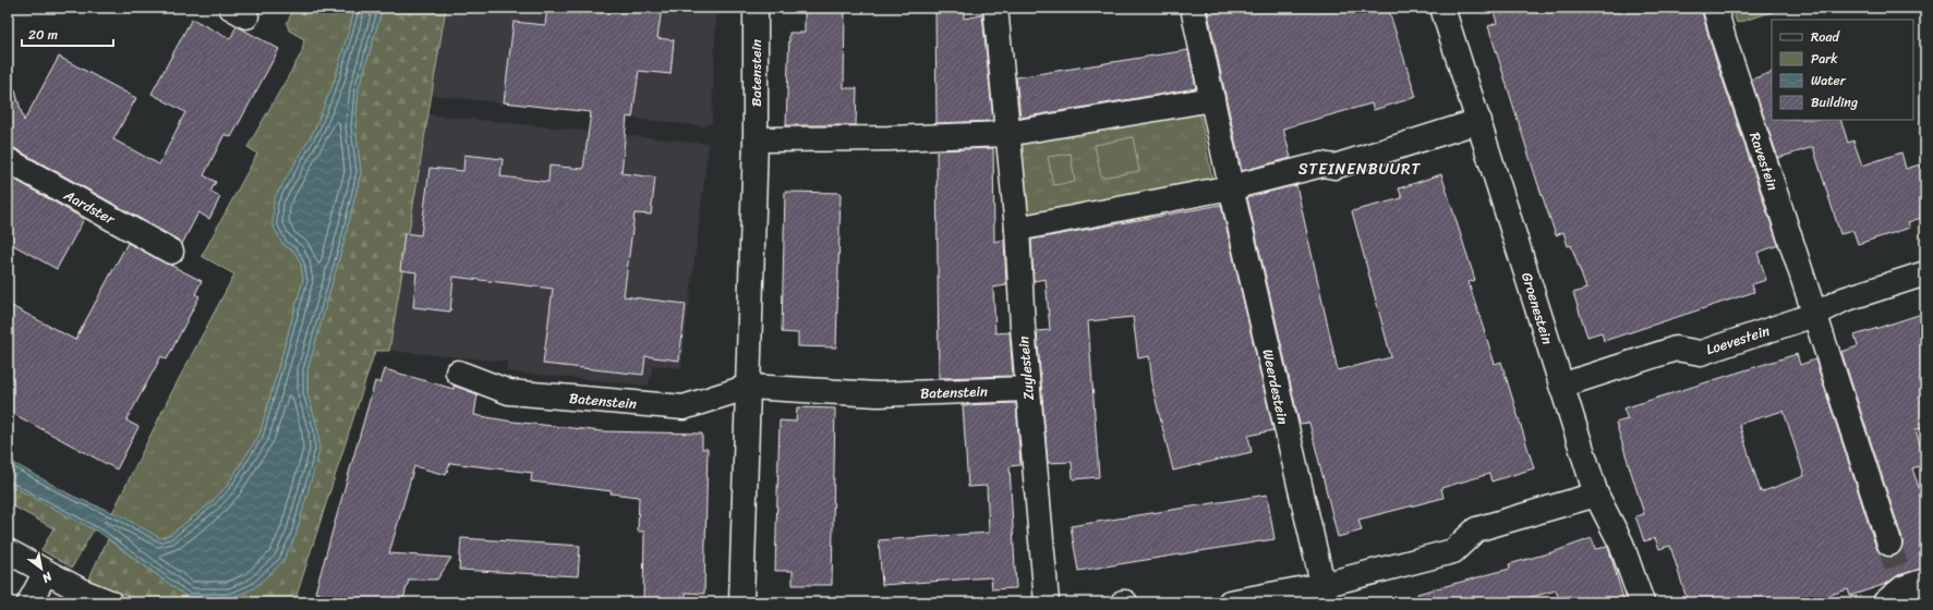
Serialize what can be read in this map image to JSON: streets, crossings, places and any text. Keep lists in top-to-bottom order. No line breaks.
{"streets":{"street":["Batenstein","Ravestein","Aardster","Groenestein","Loevestein","Zuylestein","Weerdestein"]},"crossings":[["Batenstein","Zuylestein"],["Ravestein","Loevestein"],["Groenestein","Loevestein"]],"districts":["STEINENBUURT"],"legend":["Road","Park","Water","Building"],"scale_bar":"20 m","north":"bottom right"}
